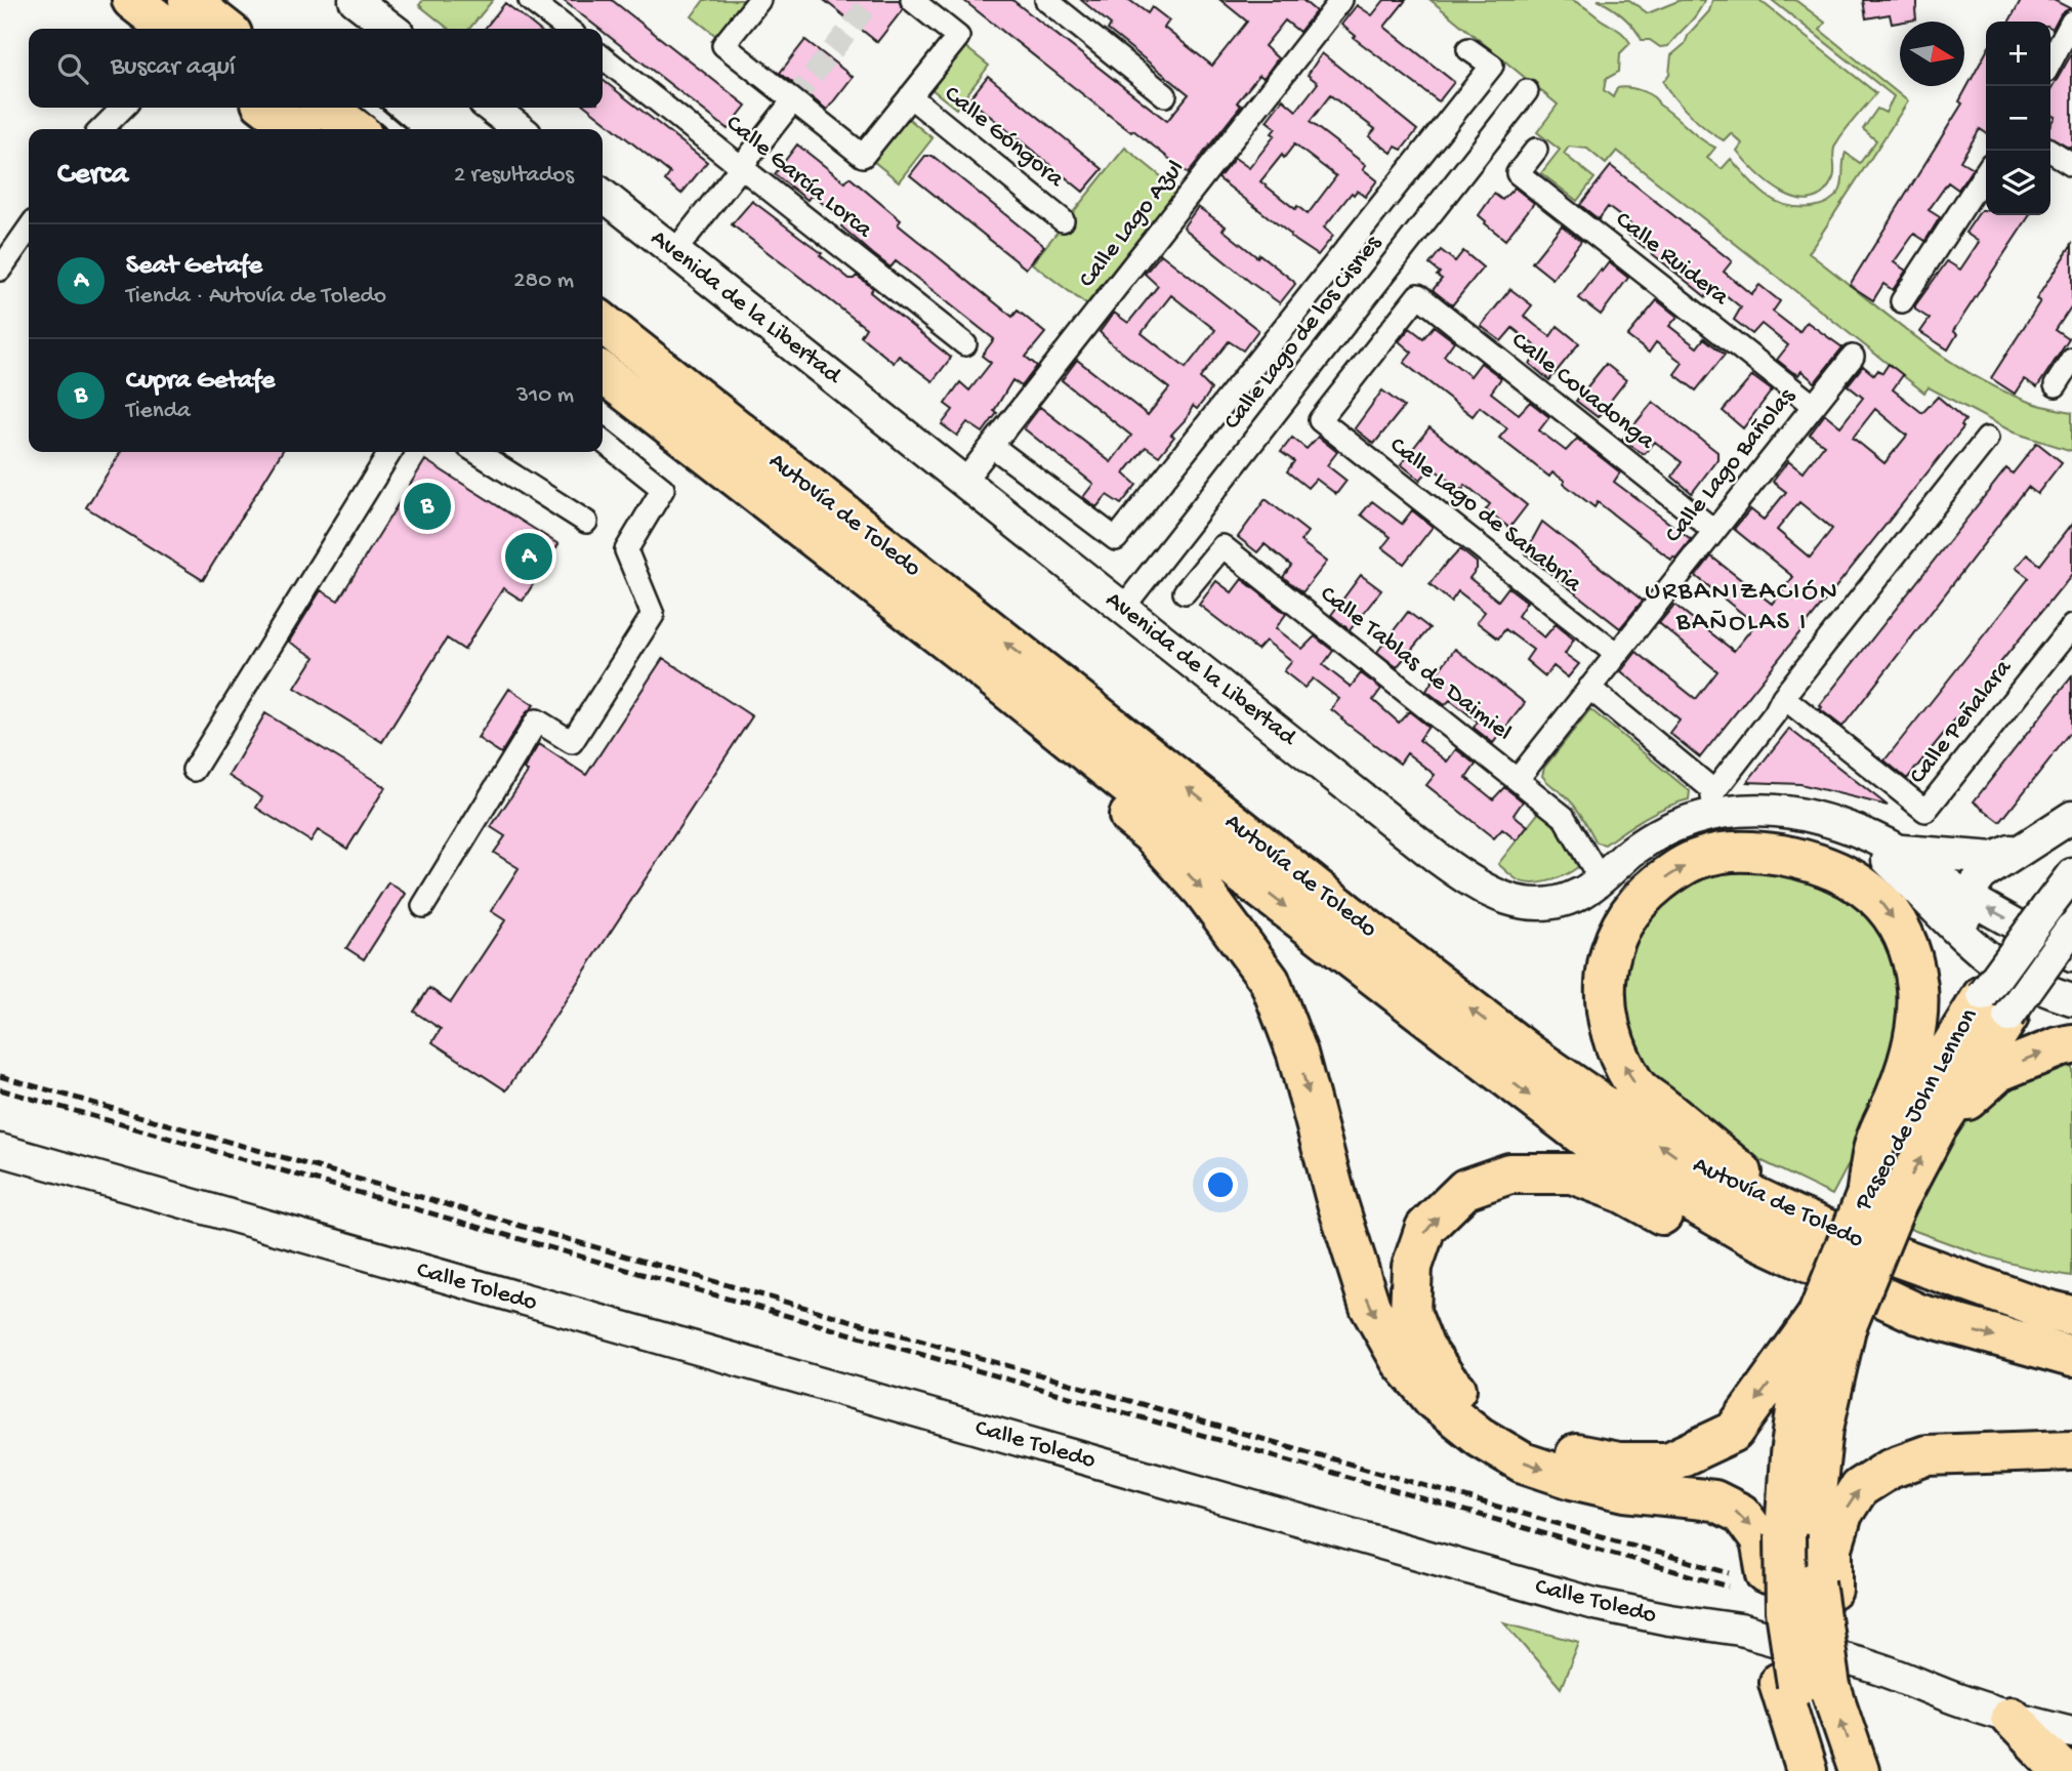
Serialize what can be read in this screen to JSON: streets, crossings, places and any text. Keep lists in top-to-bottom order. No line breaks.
{"streets":{"highway":["Autovía de Toledo","Paseo de John Lennon"],"street":["Calle Góngora","Calle García Lorca","Calle Lago Azul","Calle Ruidera","Avenida de la Libertad","Calle Lago de los Cisnes","Calle Covadonga","Calle Lago Bañolas","Calle Lago de Sanabria","Calle Tablas de Daimiel","Calle Peñalara","Calle Toledo"]},"crossings":[["Calle Lago Azul","Avenida de la Libertad"],["Calle Ruidera","Calle Lago Bañolas"],["Avenida de la Libertad","Calle Lago de los Cisnes"],["Avenida de la Libertad","Calle Tablas de Daimiel"],["Calle Covadonga","Calle Lago Bañolas"],["Calle Covadonga","Calle Lago de Sanabria"],["Calle Lago Bañolas","Calle Lago de Sanabria"],["Calle Lago Bañolas","Calle Tablas de Daimiel"]],"districts":["URBANIZACIÓN BAÑOLAS I"],"north":"right","page":{"map_buttons":["+","−"],"search":"Buscar aquí","heading":["Cerca","2 resultados"],"list":[{"mark":"A","name":"Seat Getafe","note":"Tienda · Autovía de Toledo","value":"280 m"},{"mark":"B","name":"Cupra Getafe","note":"Tienda","value":"310 m"}],"pins":["B","A"]}}
